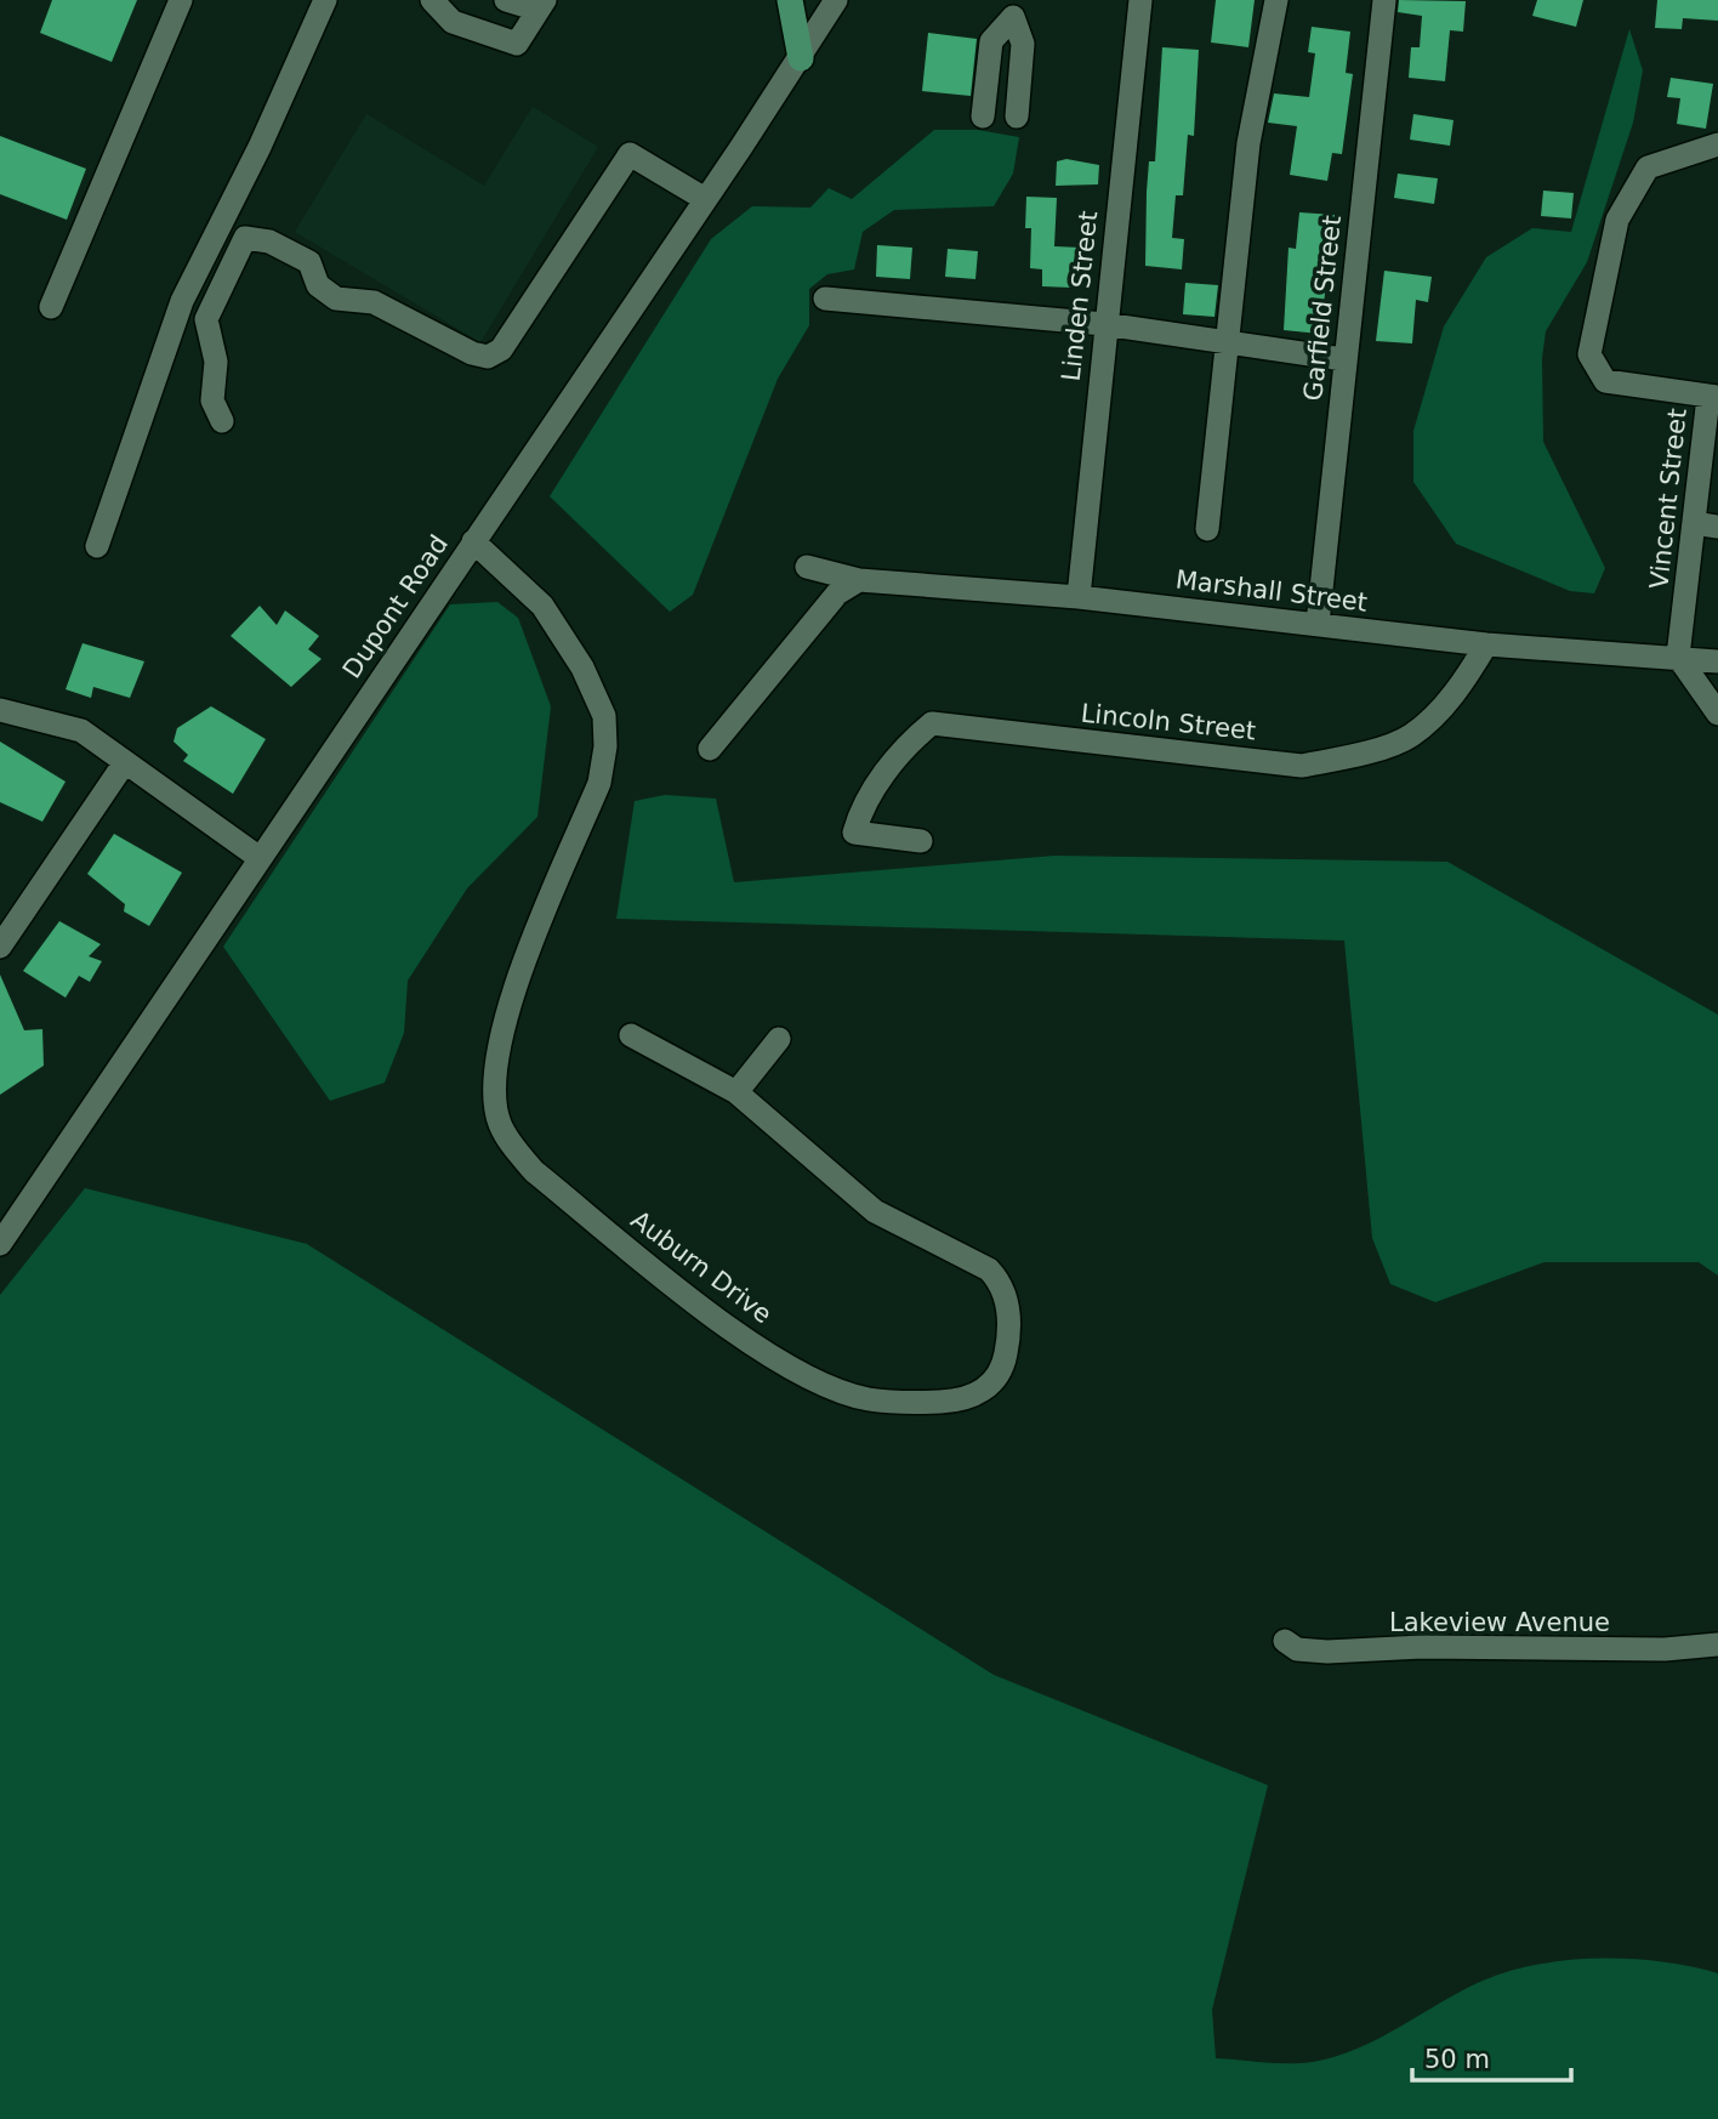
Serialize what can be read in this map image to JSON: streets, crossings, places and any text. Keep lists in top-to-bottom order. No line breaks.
{"streets":{"street":["Linden Street","Garfield Street","Vincent Street","Marshall Street","Dupont Road","Lincoln Street","Auburn Drive","Lakeview Avenue"]},"crossings":[["Linden Street","Marshall Street"],["Garfield Street","Marshall Street"],["Vincent Street","Marshall Street"],["Marshall Street","Lincoln Street"],["Dupont Road","Auburn Drive"]],"scale_bar":"50 m"}
